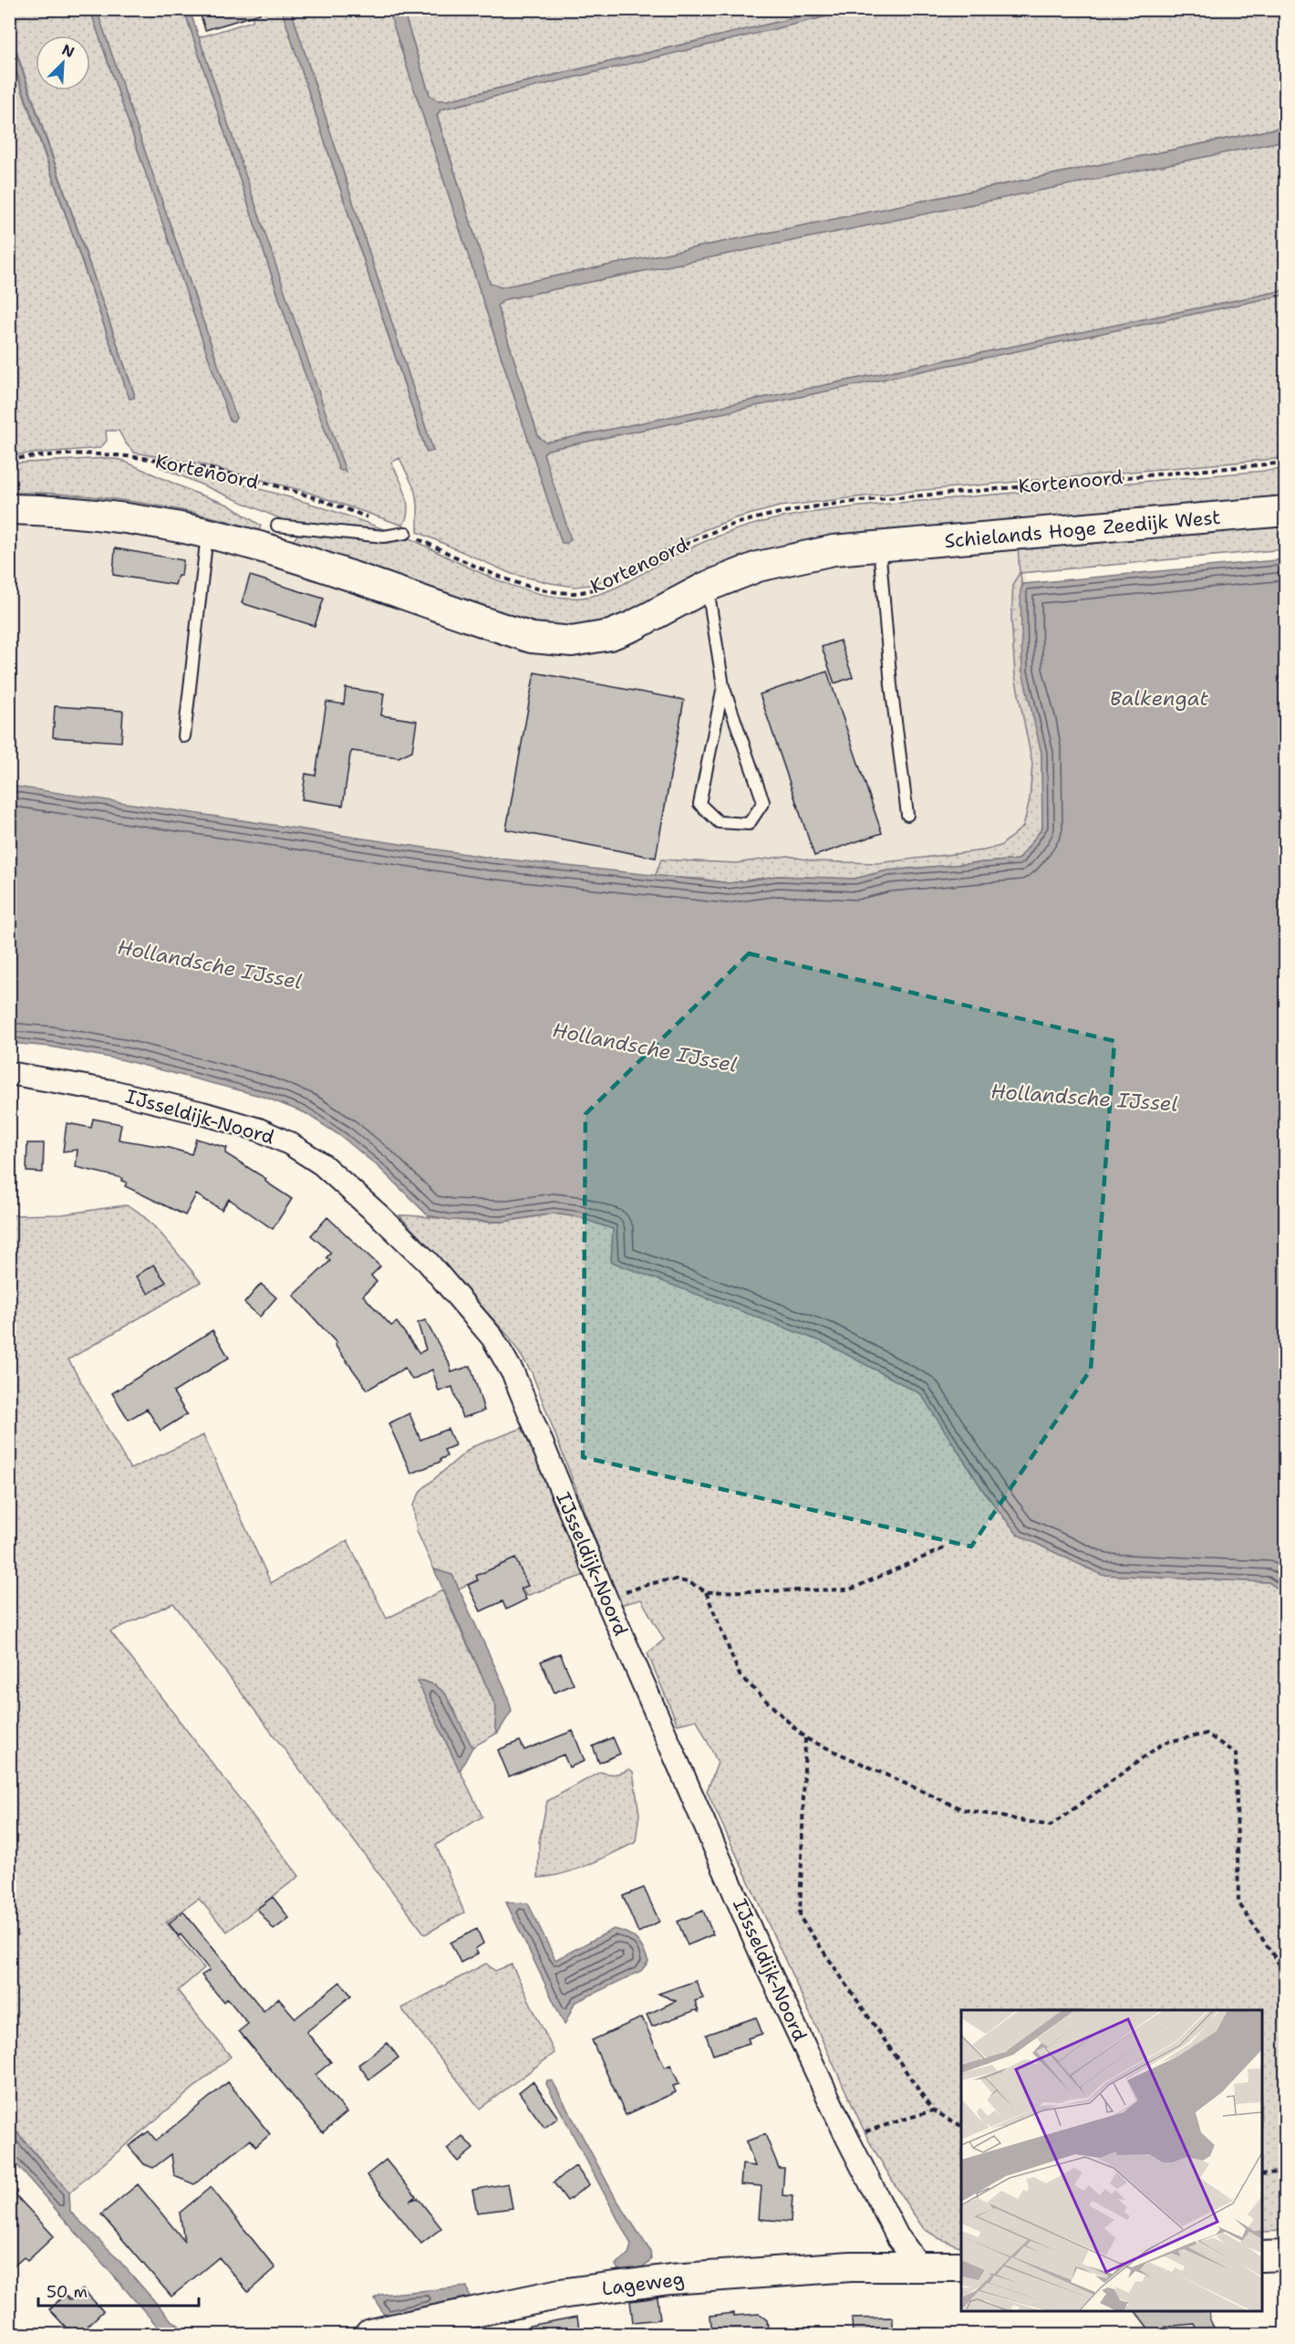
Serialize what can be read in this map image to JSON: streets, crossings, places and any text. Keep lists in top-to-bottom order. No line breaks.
{"streets":{"street":["Schielands Hoge Zeedijk West","IJsseldijk-Noord","Lageweg"],"path":["Kortenoord"]},"crossings":[["IJsseldijk-Noord","Lageweg"]],"water":["Balkengat","Hollandsche IJssel"],"scale_bar":"50 m","north":"top right"}
